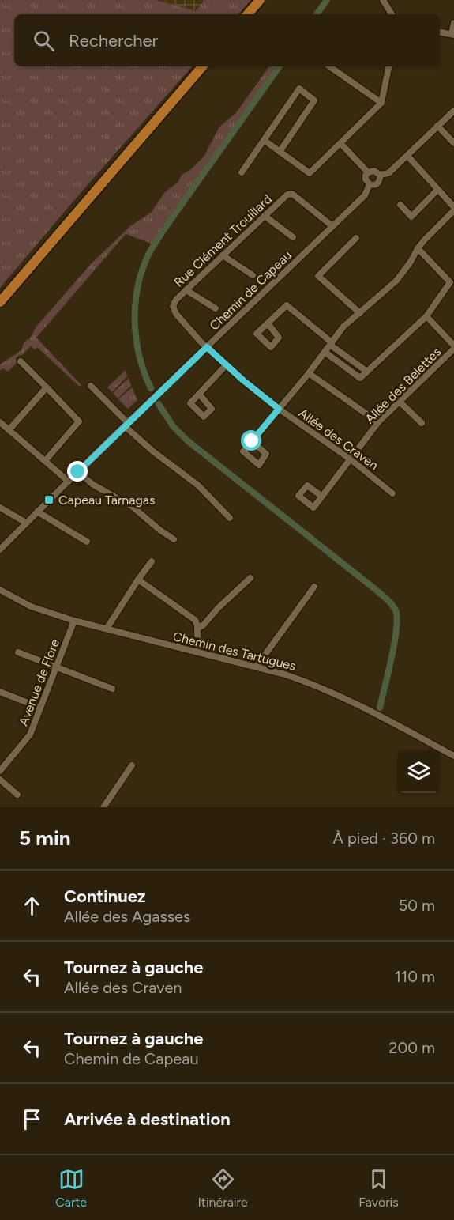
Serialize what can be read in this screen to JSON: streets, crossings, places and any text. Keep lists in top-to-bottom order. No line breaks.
{"streets":{"street":["Rue Clément Trouillard","Chemin de Capeau","Allée des Belettes","Allée des Craven","Chemin des Tartugues","Avenue de Flore"]},"crossings":[["Rue Clément Trouillard","Chemin de Capeau"],["Rue Clément Trouillard","Allée des Craven"],["Chemin de Capeau","Allée des Craven"],["Allée des Belettes","Allée des Craven"],["Chemin des Tartugues","Avenue de Flore"]],"places":{"transit":["Capeau Tarnagas"]},"page":{"search":"Rechercher","heading":["5 min","À pied · 360 m"],"list":[["Continuez","Allée des Agasses","50 m"],["Tournez à gauche","Allée des Craven","110 m"],["Tournez à gauche","Chemin de Capeau","200 m"],"Arrivée à destination"],"nav":["Carte","Itinéraire","Favoris"]}}
